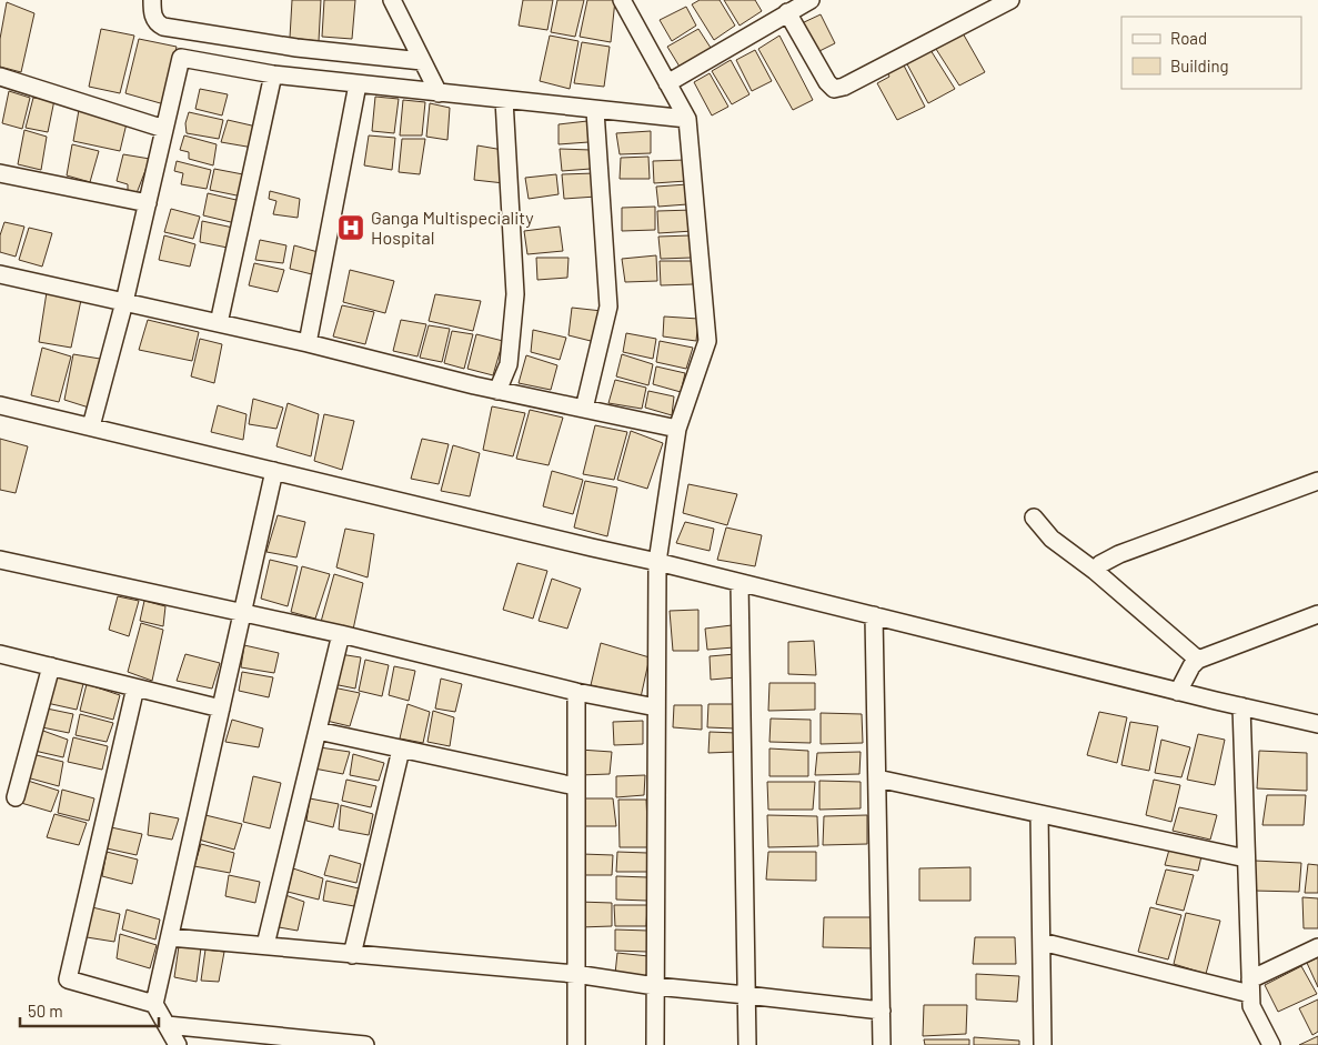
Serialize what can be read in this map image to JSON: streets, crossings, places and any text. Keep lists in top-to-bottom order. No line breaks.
{"places":{"hospital":["Ganga Multispeciality Hospital"]},"legend":["Road","Building"],"scale_bar":"50 m"}
